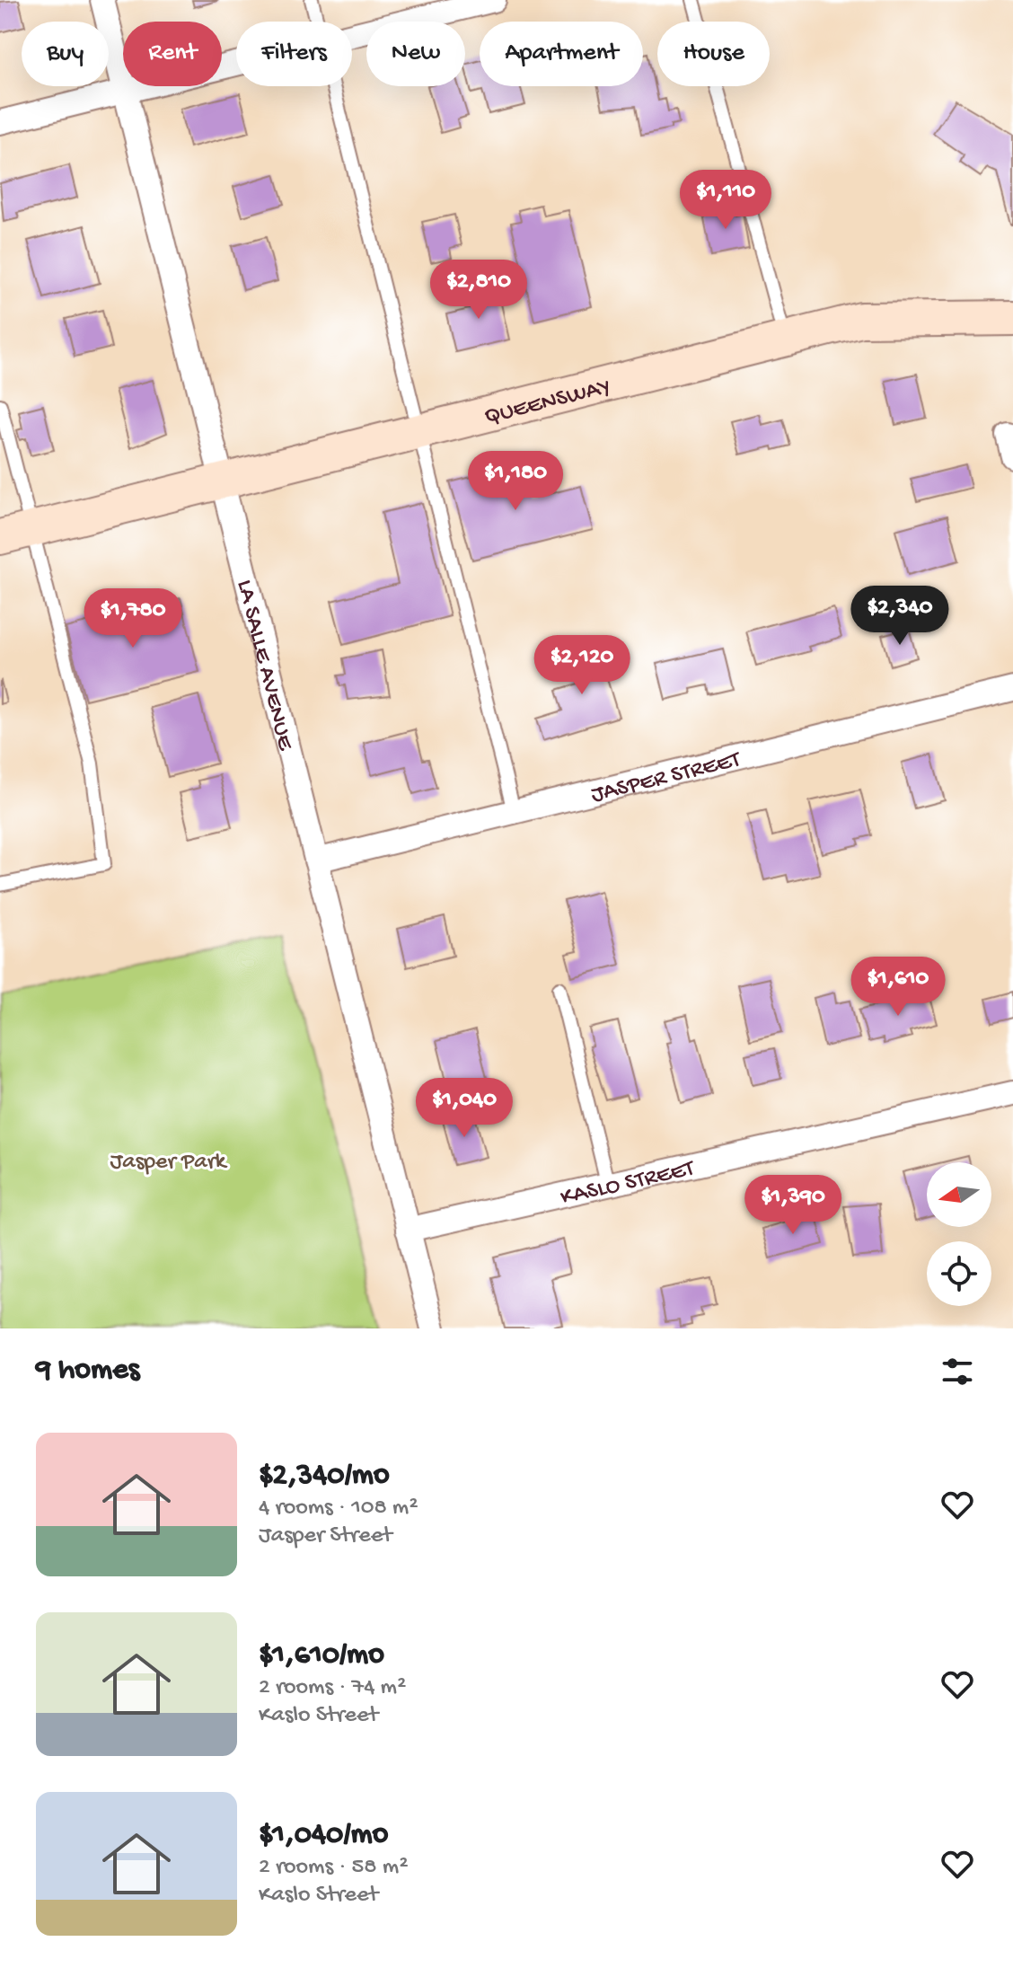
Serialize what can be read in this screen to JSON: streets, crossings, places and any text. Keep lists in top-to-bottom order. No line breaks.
{"streets":{"main road":["QUEENSWAY"],"street":["LA SALLE AVENUE","JASPER STREET","KASLO STREET"]},"crossings":[["QUEENSWAY","LA SALLE AVENUE"],["LA SALLE AVENUE","JASPER STREET"],["LA SALLE AVENUE","KASLO STREET"]],"parks":["Jasper Park"],"north":"left","page":{"chip":["Buy","Rent","Filters","New","Apartment","House"],"price":["$1,110","$2,810","$1,180","$2,340","$1,780","$2,120","$1,610","$1,040","$1,390"],"heading":"9 homes","list":[{"name":"$2,340/mo","note":"4 rooms · 108 m² · Jasper Street"},{"name":"$1,610/mo","note":"2 rooms · 74 m² · Kaslo Street"},{"name":"$1,040/mo","note":"2 rooms · 58 m² · Kaslo Street"}]}}
